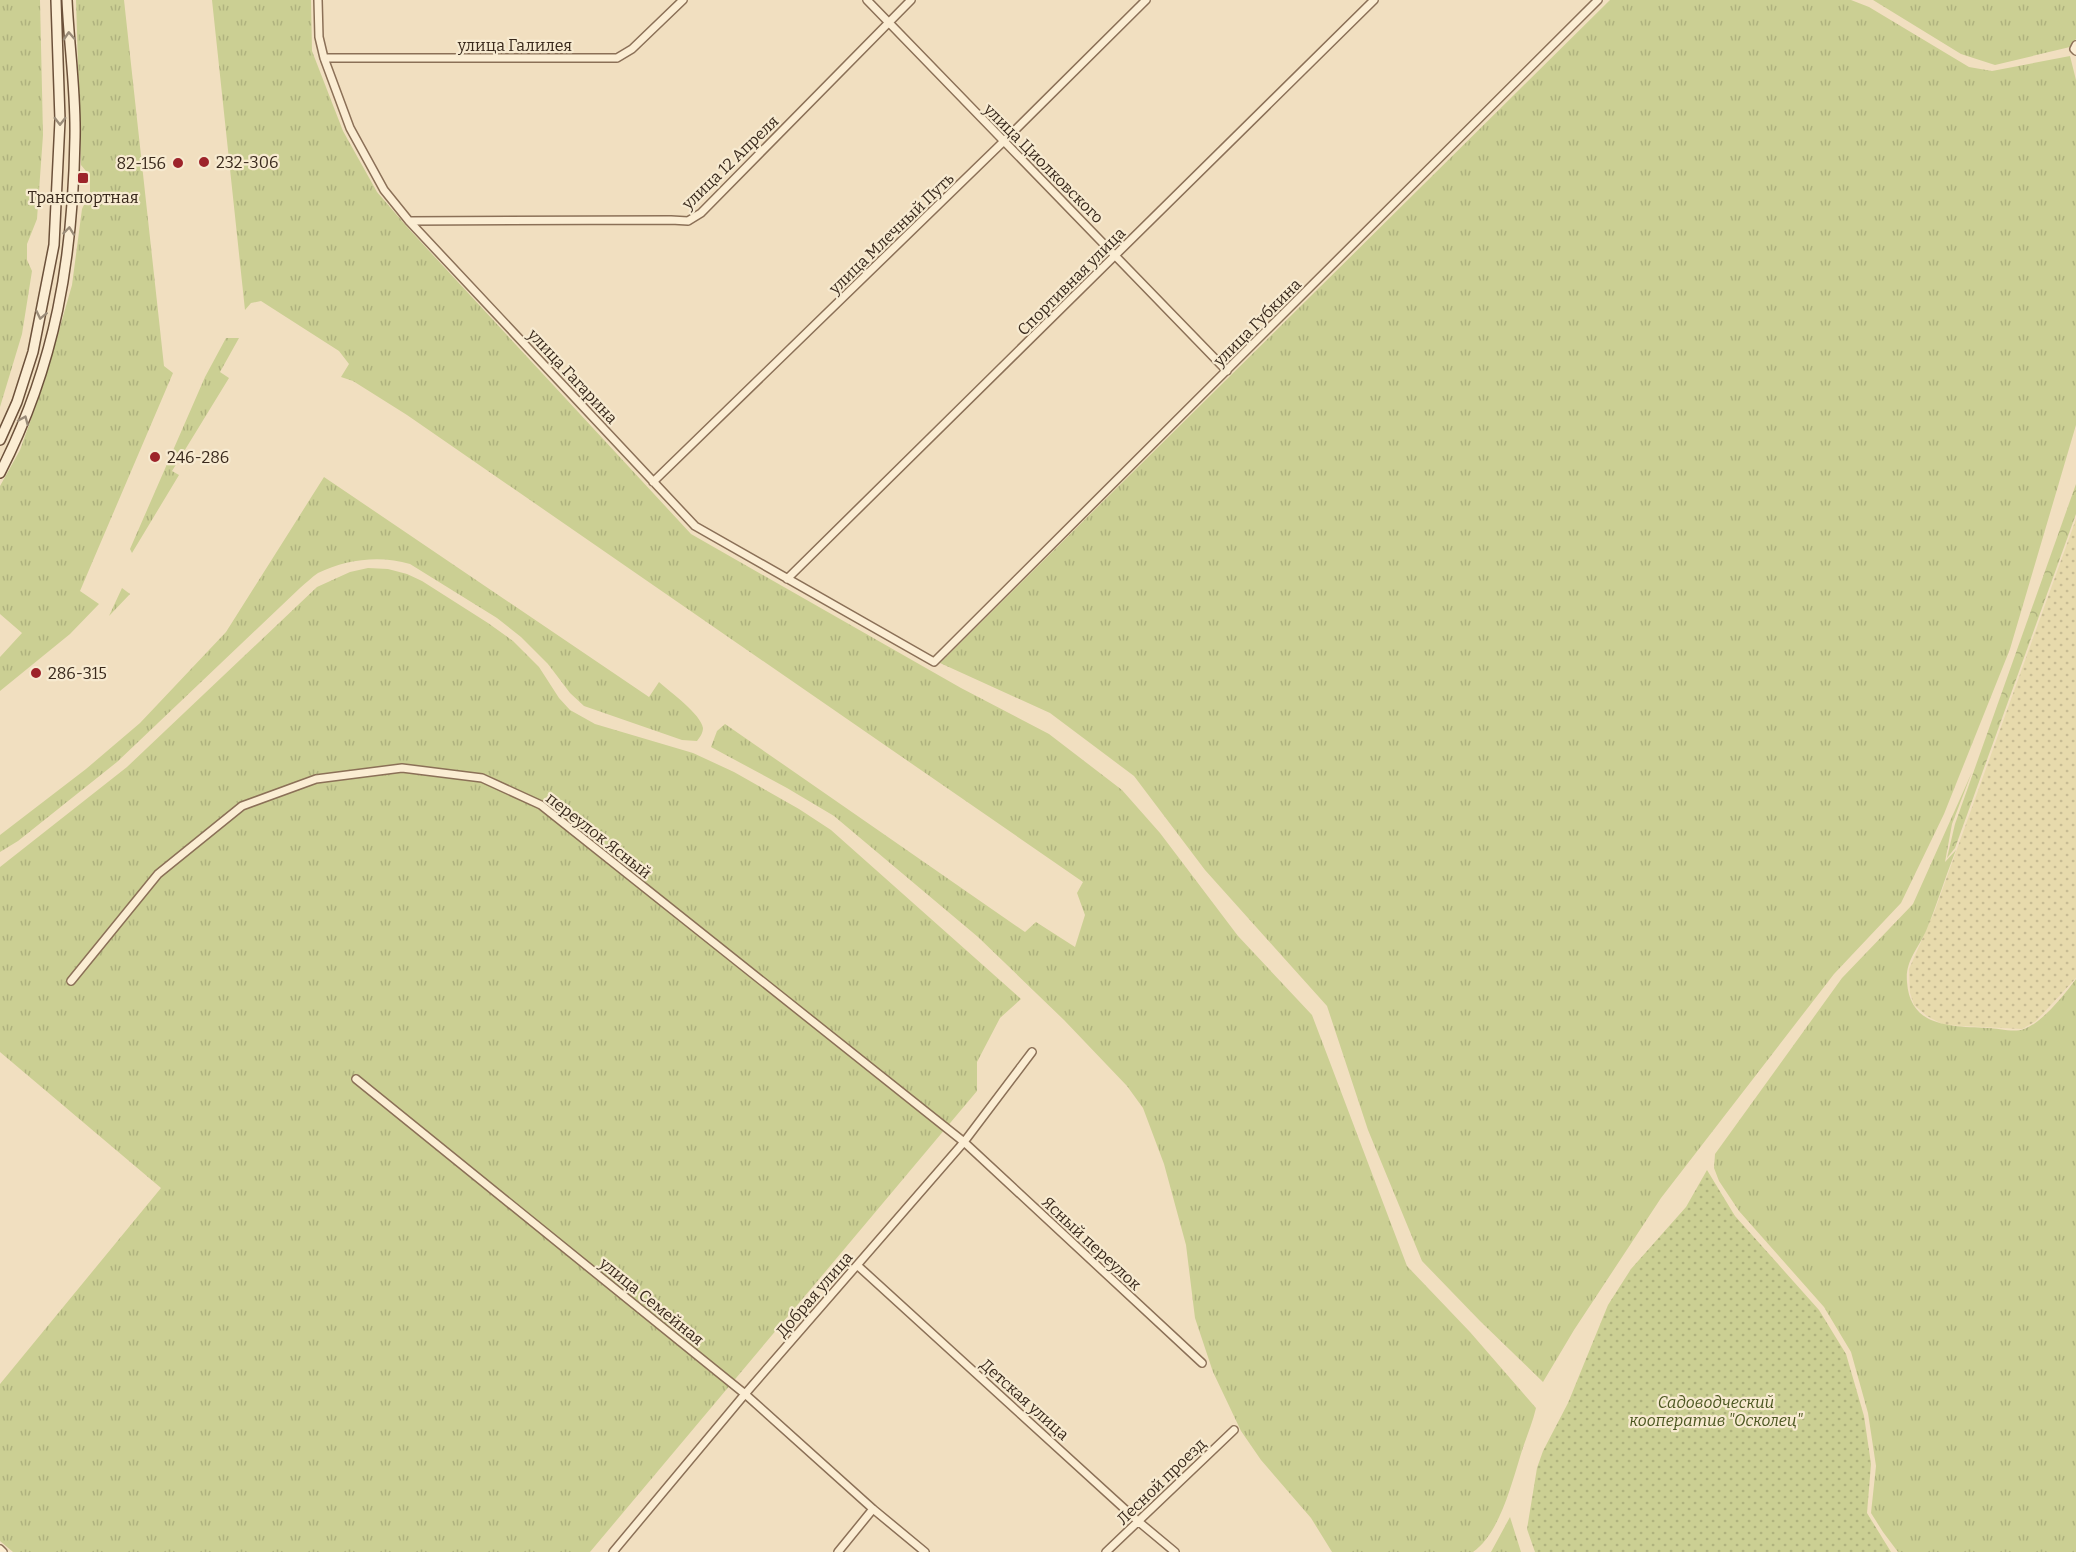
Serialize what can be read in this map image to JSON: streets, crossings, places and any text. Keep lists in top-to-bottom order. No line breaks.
{"streets":{"street":["улица Галилея","улица 12 Апреля","улица Циолковского","улица Млечный Путь","Спортивная улица","улица Губкина","улица Гагарина","переулок Ясный","Ясный переулок","Добрая улица","улица Семейная","Детская улица","Лесной проезд"]},"crossings":[["улица Галилея","улица Гагарина"],["улица 12 Апреля","улица Циолковского"],["улица 12 Апреля","улица Гагарина"],["улица Циолковского","улица Млечный Путь"],["улица Циолковского","Спортивная улица"],["улица Циолковского","улица Губкина"],["улица Млечный Путь","улица Гагарина"],["Спортивная улица","улица Гагарина"],["улица Губкина","улица Гагарина"],["переулок Ясный","Ясный переулок"],["переулок Ясный","Добрая улица"],["Ясный переулок","Добрая улица"],["Добрая улица","улица Семейная"],["Добрая улица","Детская улица"],["Детская улица","Лесной проезд"]],"parks":["Садоводческий кооператив \"Осколец\""],"places":{"other":["232-306","82-156","246-286","286-315"],"transit":["Транспортная"]}}
